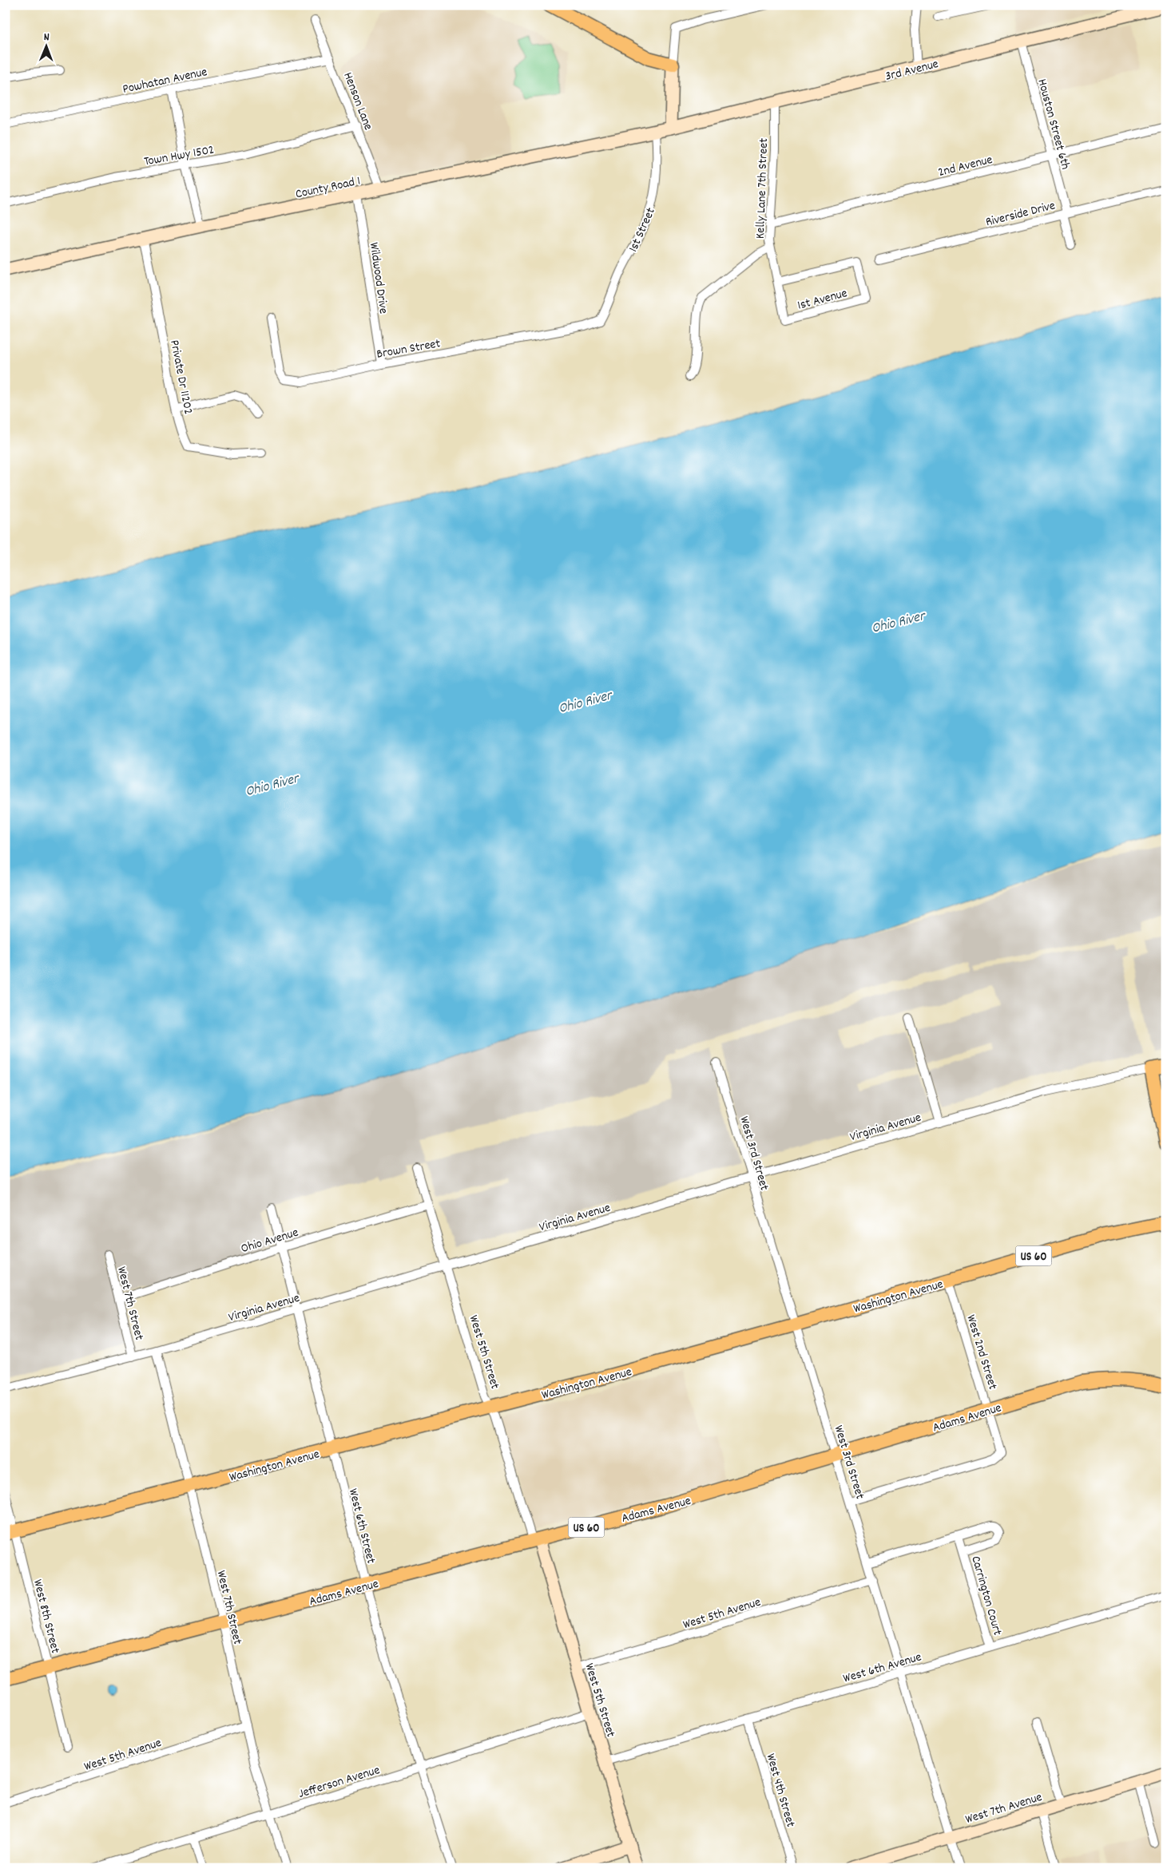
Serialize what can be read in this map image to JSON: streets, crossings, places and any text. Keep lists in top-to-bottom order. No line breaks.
{"streets":{"main road":["US 60","Washington Avenue","Adams Avenue"],"street":["3rd Avenue","Powhatan Avenue","Henson Lane","Houston Street 6th","Town Hwy 1502","2nd Avenue","County Road 1","Kelly Lane 7th Street","Riverside Drive","1st Street","Wildwood Drive","1st Avenue","Brown Street","Private Dr 11202","Virginia Avenue","West 3rd Street","Ohio Avenue","West 7th Street","West 5th Street","West 2nd Street","West 6th Street","Carrington Court","West 5th Avenue","West 8th Street","West 6th Avenue","Jefferson Avenue","West 4th Street","West 7th Avenue"]},"crossings":[["3rd Avenue","Houston Street 6th"],["3rd Avenue","County Road 1"],["3rd Avenue","Kelly Lane 7th Street"],["3rd Avenue","1st Street"],["Powhatan Avenue","Henson Lane"],["Henson Lane","Town Hwy 1502"],["Henson Lane","County Road 1"],["Houston Street 6th","2nd Avenue"],["Houston Street 6th","Riverside Drive"],["2nd Avenue","Kelly Lane 7th Street"],["County Road 1","1st Street"],["County Road 1","Wildwood Drive"],["County Road 1","Private Dr 11202"],["Kelly Lane 7th Street","1st Avenue"],["1st Street","Brown Street"],["Wildwood Drive","Brown Street"],["Virginia Avenue","West 3rd Street"],["Virginia Avenue","West 7th Street"],["Virginia Avenue","West 5th Street"],["Virginia Avenue","West 6th Street"],["West 3rd Street","Washington Avenue"],["West 3rd Street","West 2nd Street"],["West 3rd Street","Adams Avenue"],["West 3rd Street","Carrington Court"],["West 3rd Street","West 5th Avenue"],["West 3rd Street","West 6th Avenue"],["West 3rd Street","West 7th Avenue"],["Ohio Avenue","West 7th Street"],["Ohio Avenue","West 5th Street"],["Ohio Avenue","West 6th Street"],["Washington Avenue","West 7th Street"],["Washington Avenue","West 5th Street"],["Washington Avenue","West 2nd Street"],["Washington Avenue","West 6th Street"],["Washington Avenue","West 8th Street"],["West 7th Street","Adams Avenue"],["West 7th Street","West 5th Avenue"],["West 7th Street","Jefferson Avenue"],["West 5th Street","Adams Avenue"],["West 5th Street","West 5th Avenue"],["West 5th Street","West 6th Avenue"],["West 5th Street","Jefferson Avenue"],["West 2nd Street","Adams Avenue"],["Adams Avenue","West 6th Street"],["Adams Avenue","West 8th Street"],["West 6th Street","Jefferson Avenue"],["Carrington Court","West 6th Avenue"],["West 6th Avenue","West 4th Street"]],"water":["Ohio River"],"north":"top"}
